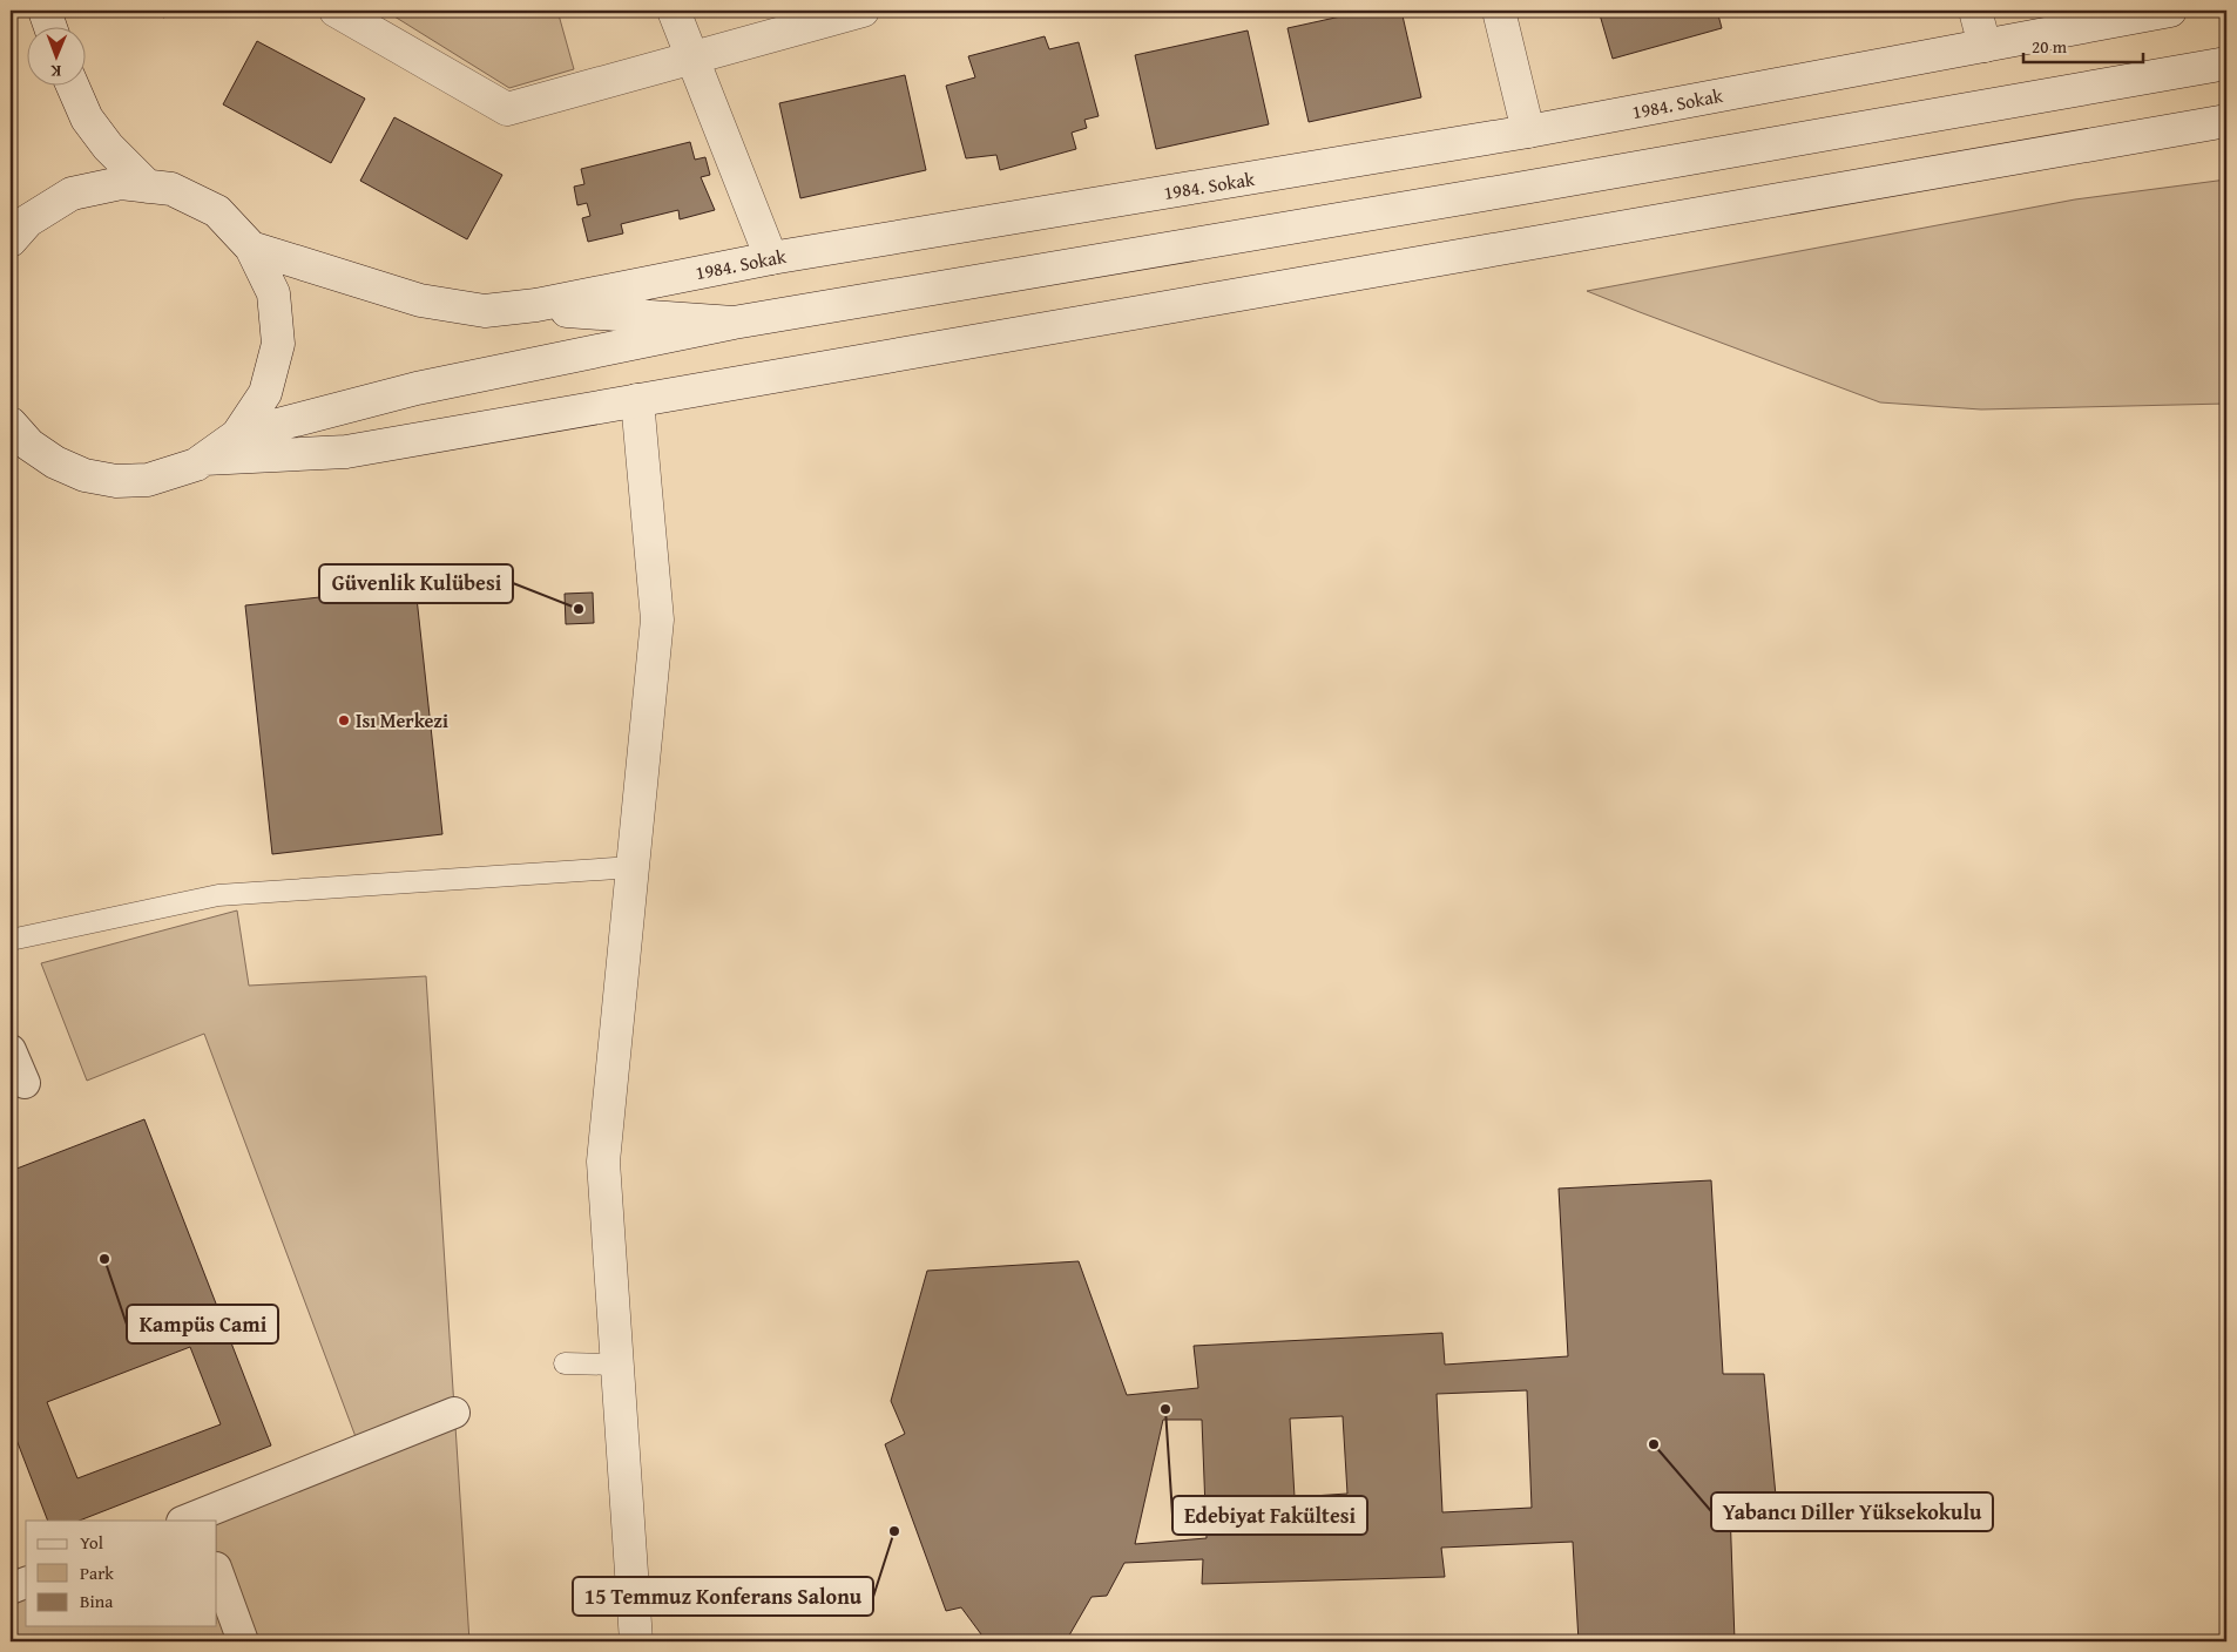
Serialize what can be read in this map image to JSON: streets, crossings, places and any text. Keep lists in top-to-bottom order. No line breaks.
{"streets":{"main road":["1984. Sokak"]},"places":["Güvenlik Kulübesi","Isı Merkezi","Kampüs Cami","Edebiyat Fakültesi","Yabancı Diller Yüksekokulu","15 Temmuz Konferans Salonu"],"legend":["Yol","Park","Bina"],"scale_bar":"20 m","north":"bottom"}
